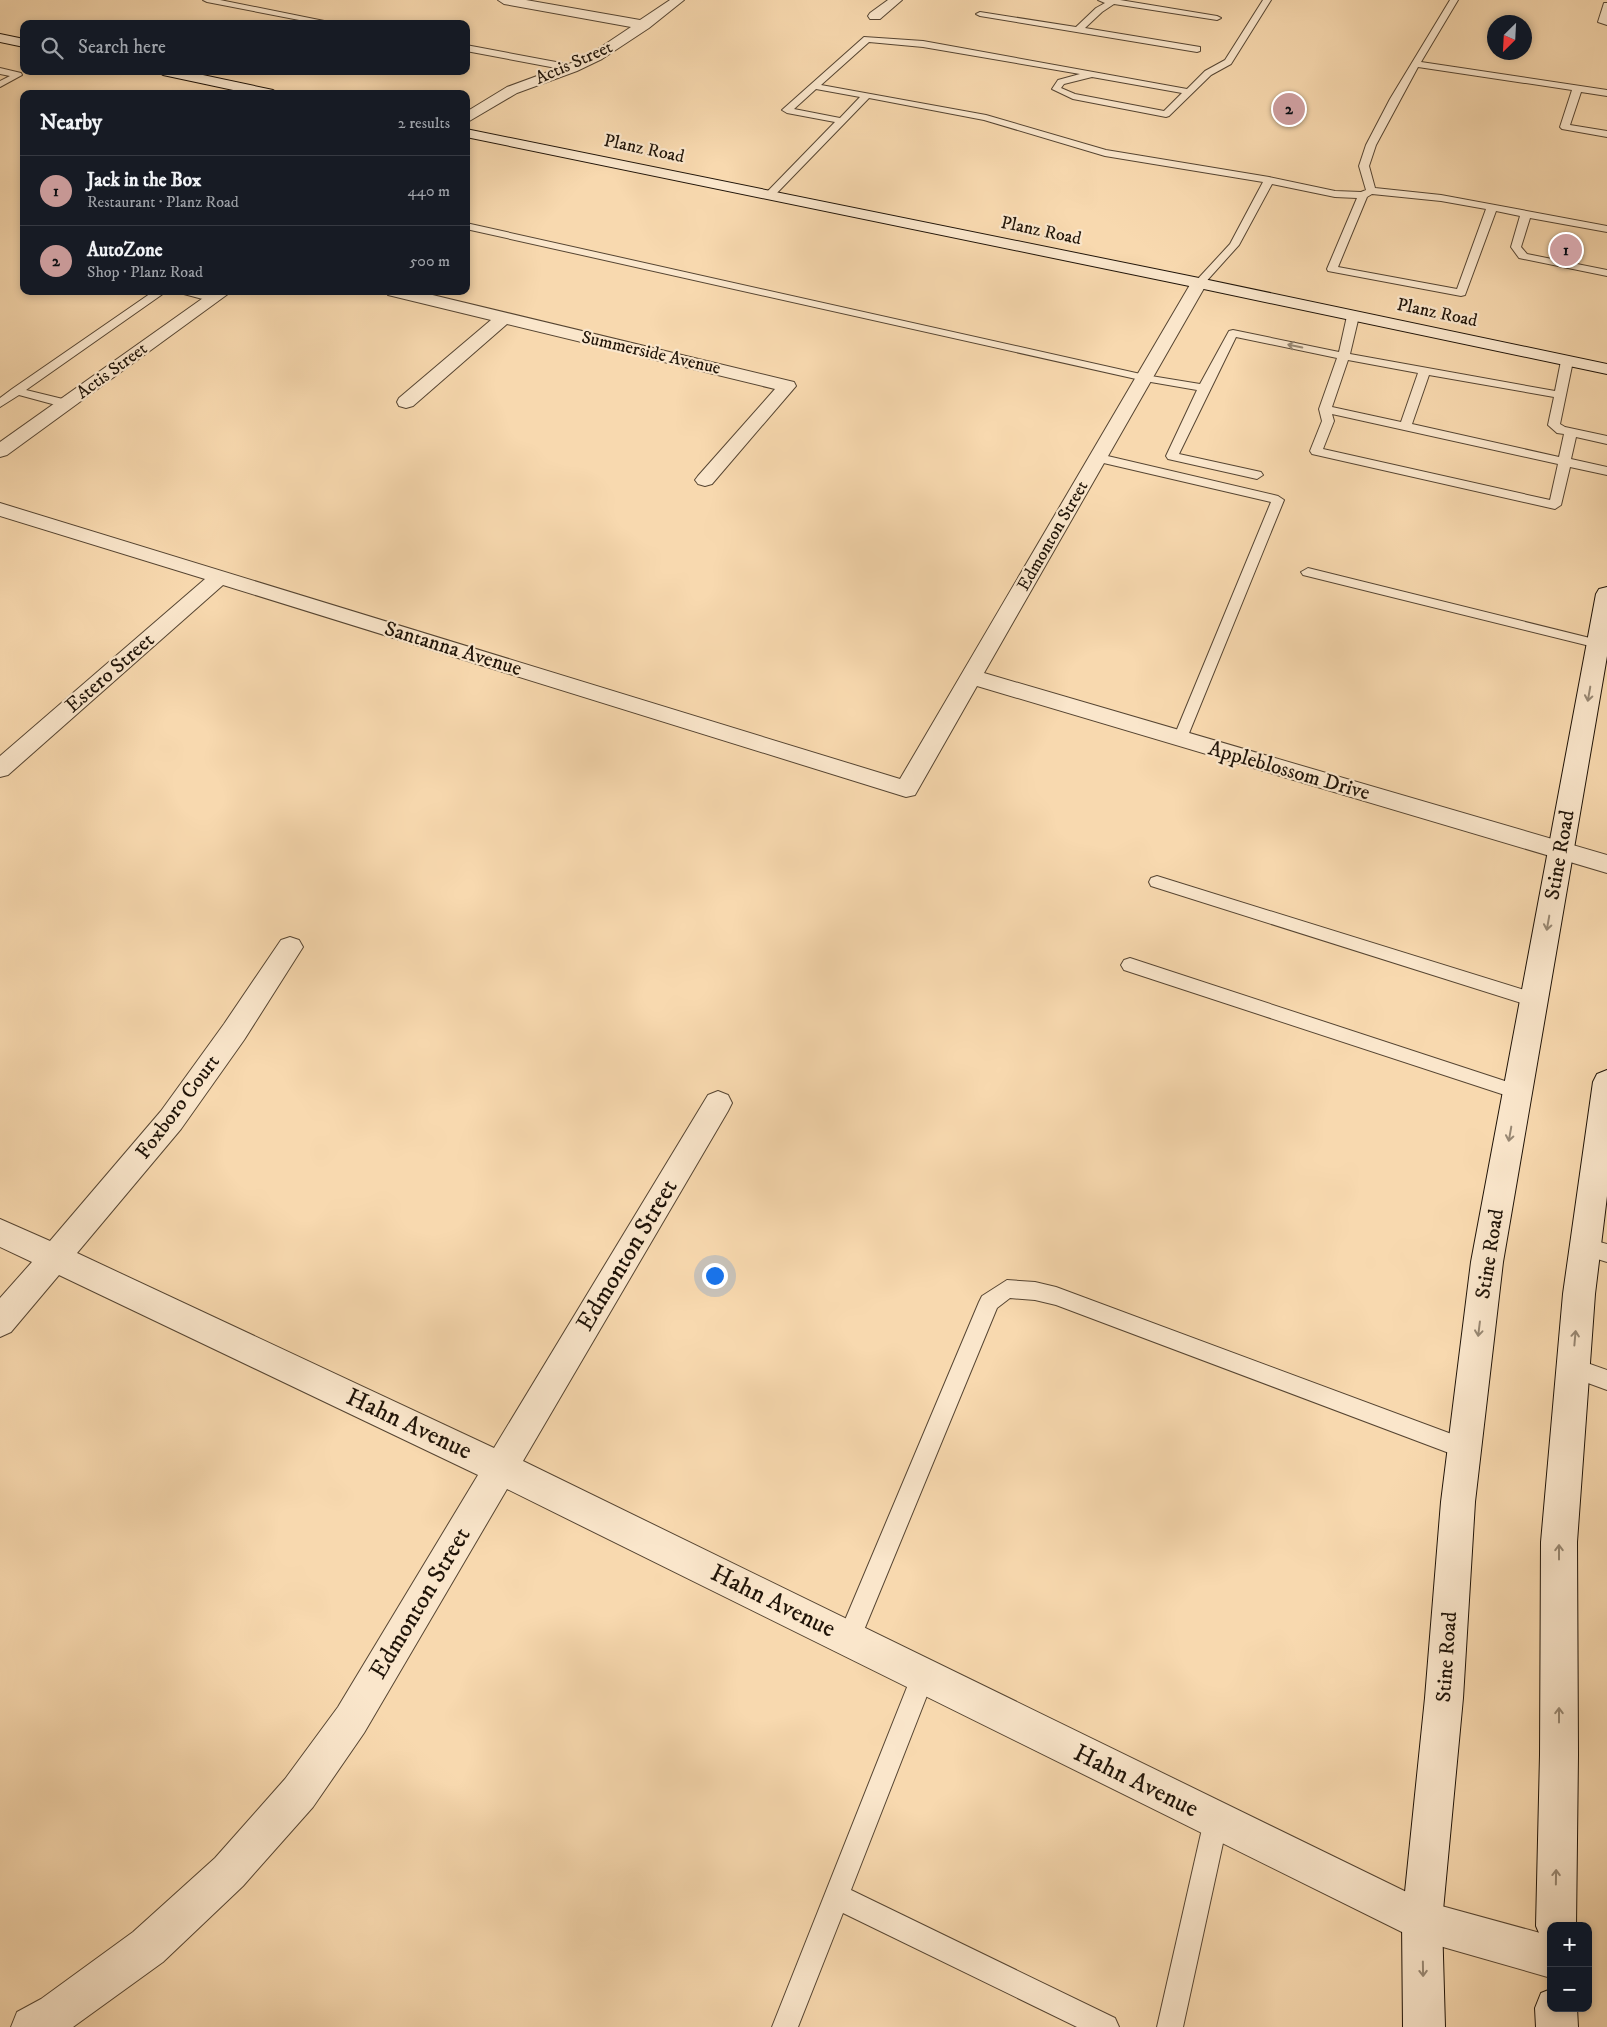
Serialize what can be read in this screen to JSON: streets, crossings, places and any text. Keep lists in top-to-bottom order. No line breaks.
{"streets":{"street":["Actis Street","Planz Road","Summerside Avenue","Edmonton Street","Santanna Avenue","Estero Street","Appleblossom Drive","Stine Road","Foxboro Court","Hahn Avenue"]},"crossings":[["Planz Road","Edmonton Street"],["Edmonton Street","Santanna Avenue"],["Edmonton Street","Appleblossom Drive"],["Edmonton Street","Hahn Avenue"],["Santanna Avenue","Estero Street"],["Appleblossom Drive","Stine Road"],["Stine Road","Hahn Avenue"],["Foxboro Court","Hahn Avenue"]],"north":"bottom left","page":{"search":"Search here","heading":["Nearby","2 results"],"pins":["2","1"],"list":[{"mark":"1","name":"Jack in the Box","note":"Restaurant · Planz Road","value":"440 m"},{"mark":"2","name":"AutoZone","note":"Shop · Planz Road","value":"500 m"}],"map_buttons":["+","−"]}}
